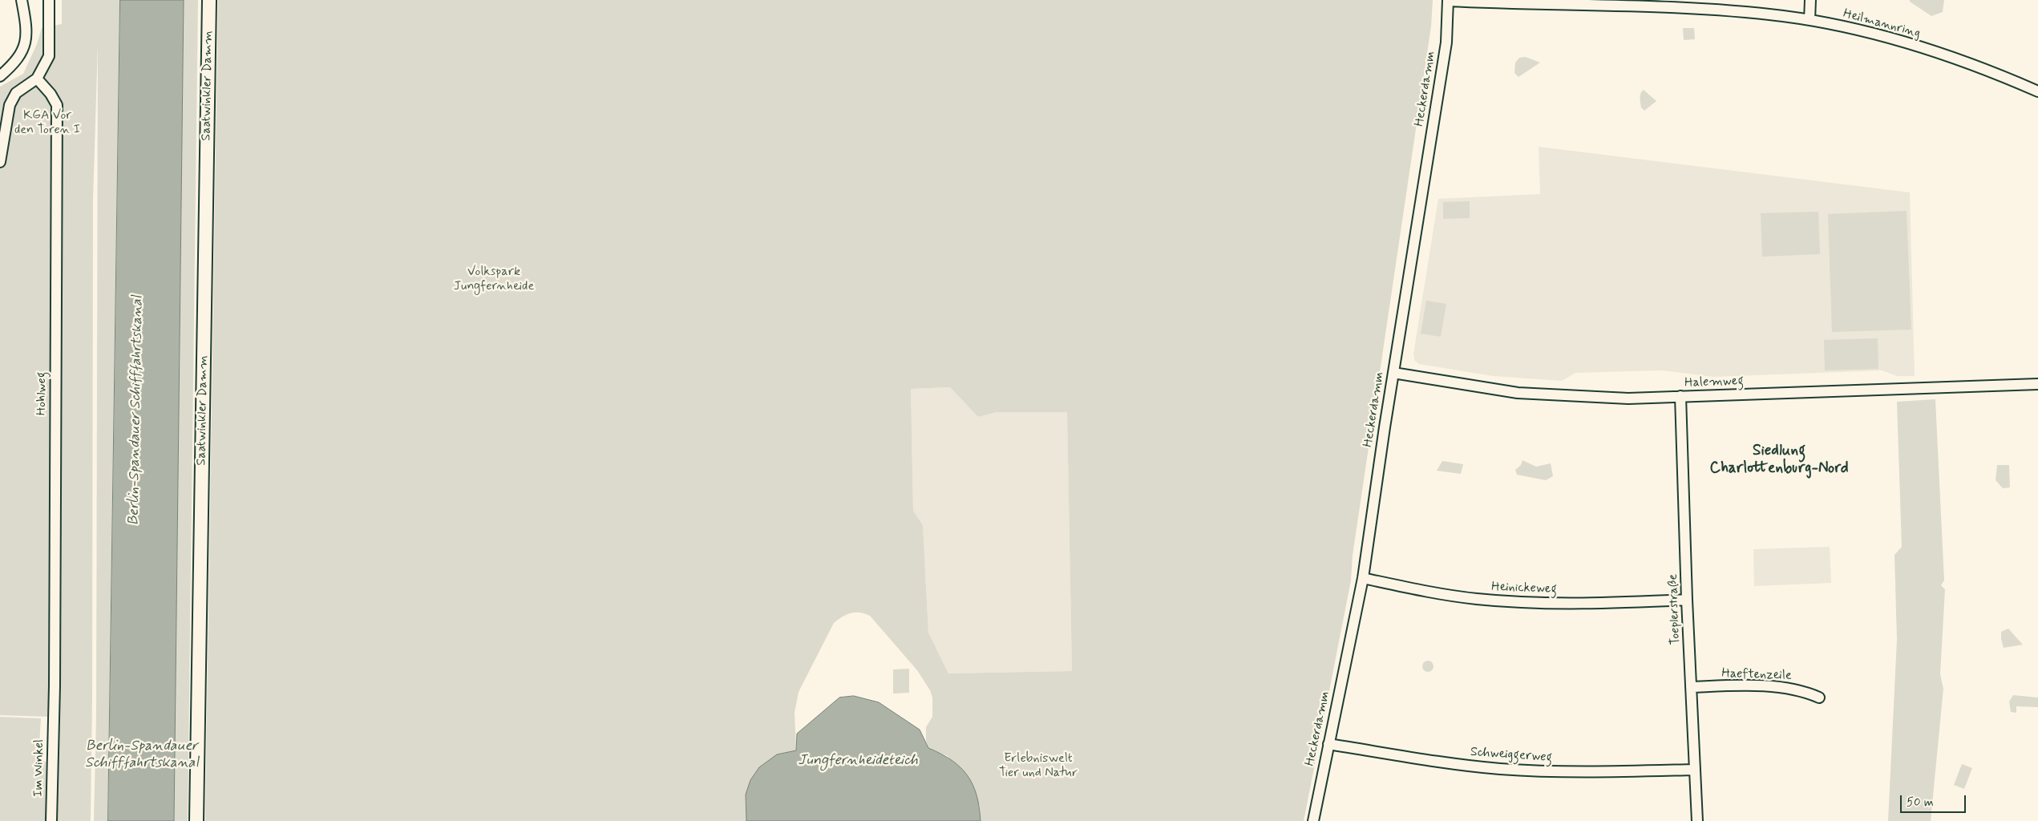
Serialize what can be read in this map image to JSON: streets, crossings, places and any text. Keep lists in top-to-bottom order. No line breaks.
{"streets":{"main road":["Saatwinkler Damm"],"street":["Heilmannring","Heckerdamm","Halemweg","Hohlweg","Heinickeweg","Toeplerstraße","Haeftenzeile","Schweiggerweg","Im Winkel"]},"crossings":[["Heilmannring","Heckerdamm"],["Heckerdamm","Halemweg"],["Heckerdamm","Heinickeweg"],["Heckerdamm","Schweiggerweg"],["Halemweg","Toeplerstraße"],["Hohlweg","Im Winkel"],["Heinickeweg","Toeplerstraße"],["Toeplerstraße","Haeftenzeile"],["Toeplerstraße","Schweiggerweg"]],"districts":["Siedlung Charlottenburg-Nord"],"water":["Berlin-Spandauer Schifffahrtskanal","Jungfernheideteich"],"parks":["KGA Vor den Toren I","Volkspark Jungfernheide","Erlebniswelt Tier und Natur"],"scale_bar":"50 m"}
